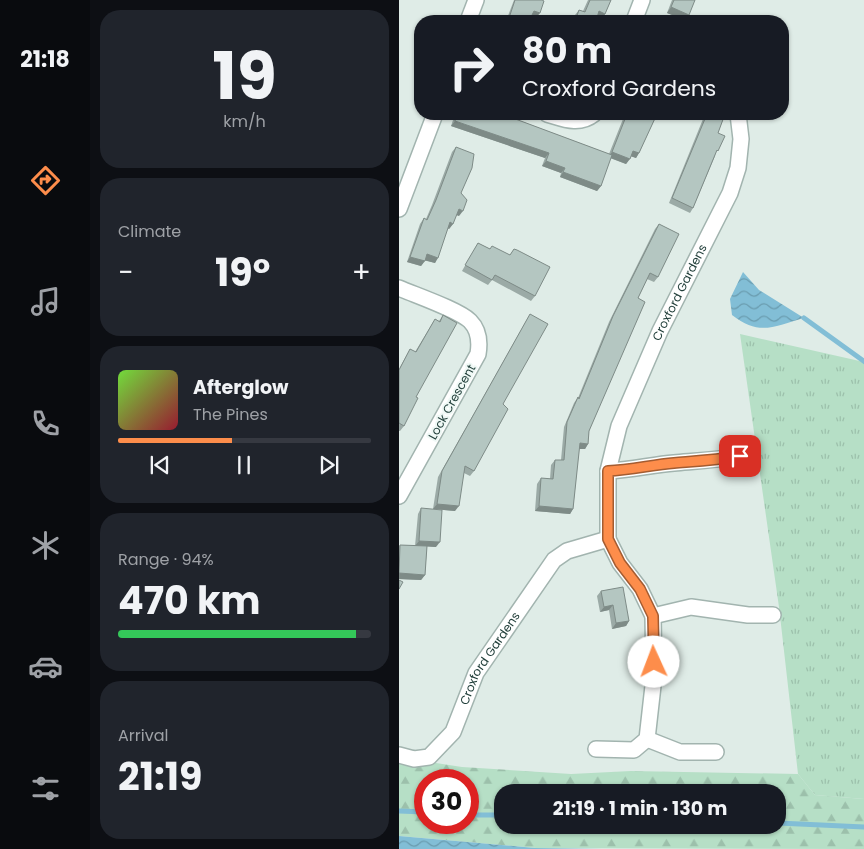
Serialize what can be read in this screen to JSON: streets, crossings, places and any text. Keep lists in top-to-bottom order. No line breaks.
{"streets":{"street":["Croxford Gardens","Lock Crescent"]},"page":{"tabs":"21:18","tile":[["19","km/h"],"Climate",["Range · 94%","470 km"],["Arrival","21:19"]],"turn":["80 m","Croxford Gardens"],"heat":["−","19°","+"],"song":["Afterglow","The Pines"],"limit":"30","trip":"21:19 · 1 min · 130 m"}}
